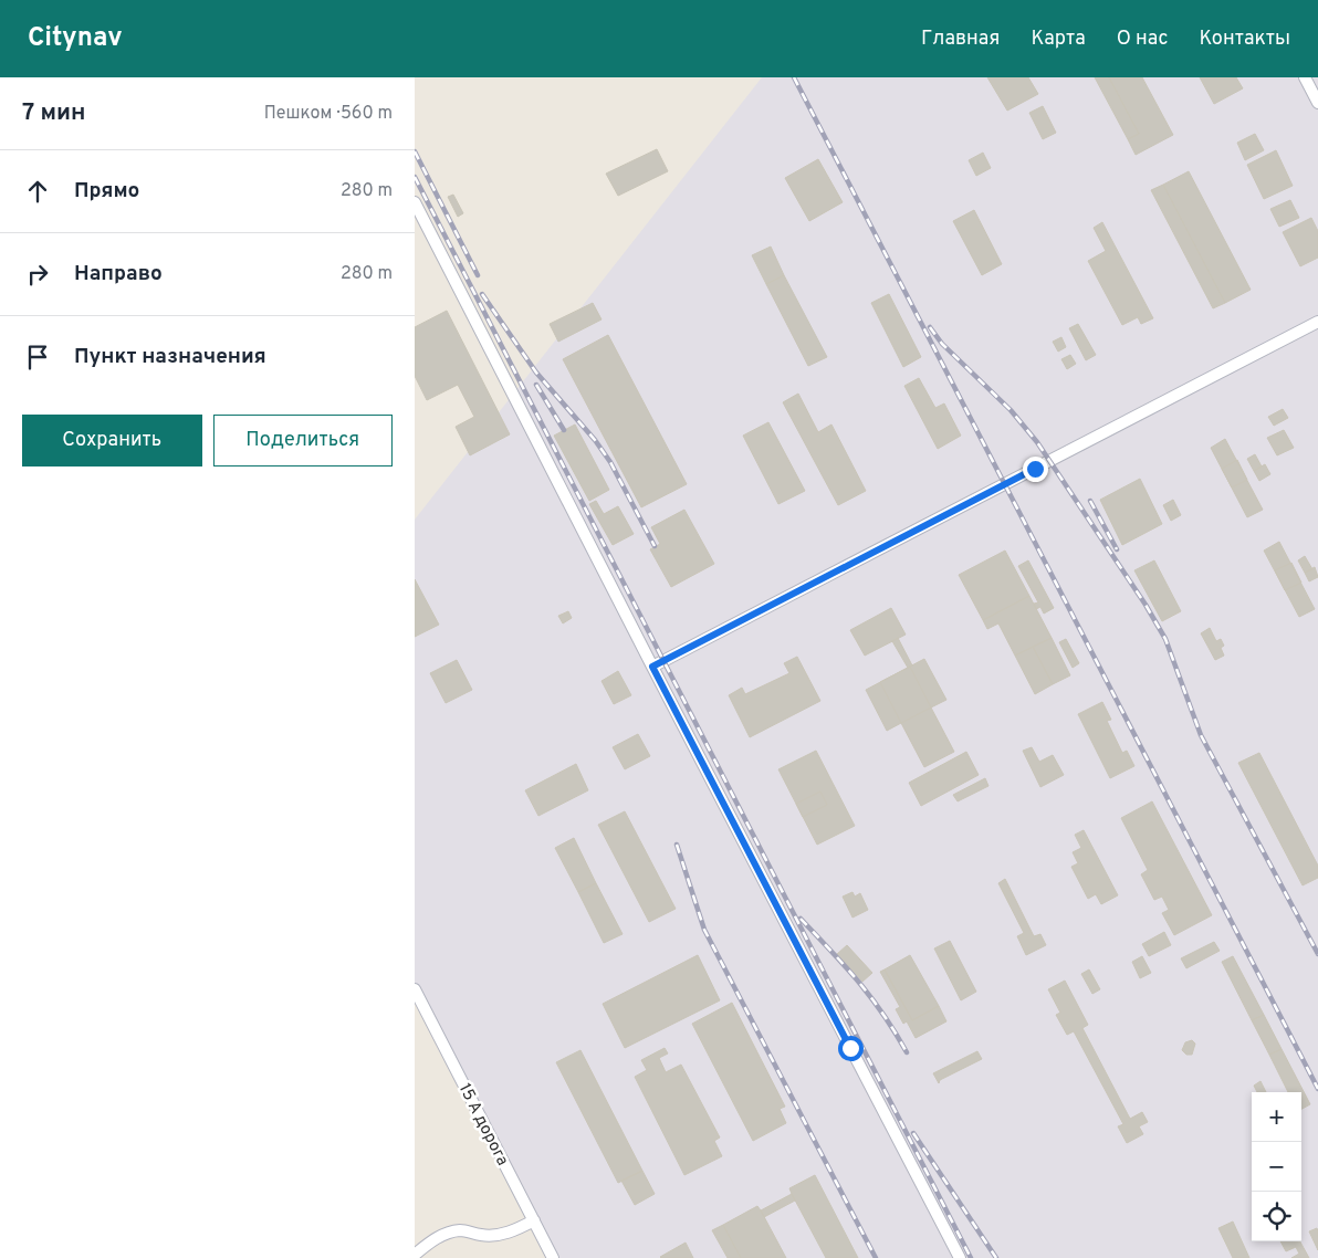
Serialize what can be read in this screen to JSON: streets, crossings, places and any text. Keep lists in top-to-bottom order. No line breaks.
{"streets":{"street":["15 А дорога"]},"page":{"header":"Citynav","nav":["Главная","Карта","О нас","Контакты"],"heading":["7 мин","Пешком · 560 m"],"list":[["Прямо","280 m"],["Направо","280 m"],"Пункт назначения"],"buttons":["Сохранить","Поделиться"],"map_buttons":["+","−"]}}
